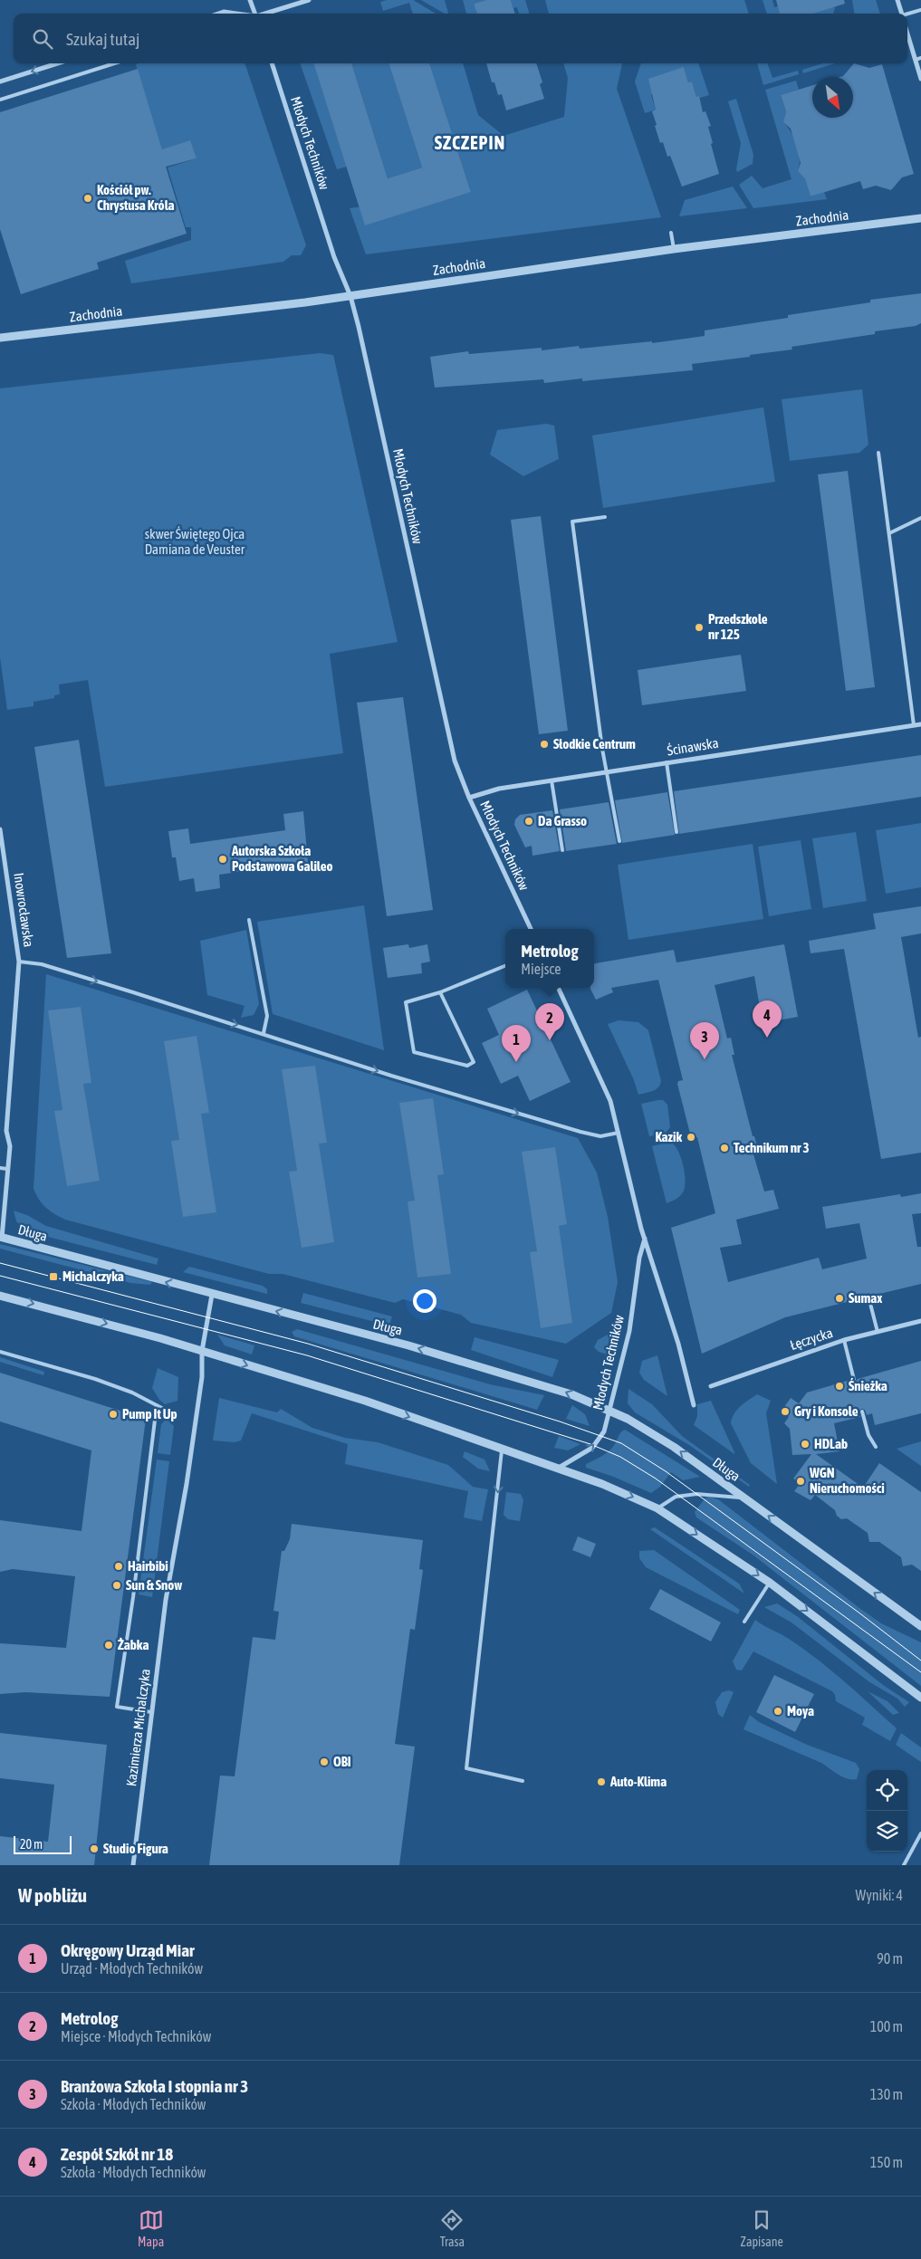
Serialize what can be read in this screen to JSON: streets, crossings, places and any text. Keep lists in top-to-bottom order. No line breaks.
{"streets":{"street":["Młodych Techników","Zachodnia","Ścinawska","Inowrocławska","Długa","Łęczycka","Kazimierza Michalczyka"]},"crossings":[["Młodych Techników","Zachodnia"],["Młodych Techników","Ścinawska"],["Młodych Techników","Długa"],["Inowrocławska","Długa"],["Długa","Kazimierza Michalczyka"]],"districts":["SZCZEPIN"],"parks":["skwer Świętego Ojca Damiana de Veuster"],"places":{"other":["Kościół pw. Chrystusa Króla","Przedszkole nr 125","Słodkie Centrum","Da Grasso","Autorska Szkoła Podstawowa Galileo","Kazik","Technikum nr 3","Sumax","Śnieżka","Gry i Konsole","Pump It Up","HDLab","WGN Nieruchomości","Hairbibi","Sun & Snow","Żabka","Moya","OBI","Auto-Klima","Studio Figura"],"transit":["Michalczyka"]},"scale_bar":"20 m","north":"bottom right","page":{"search":"Szukaj tutaj","popup":["Metrolog","Miejsce"],"pins":["4","2","3","1"],"scale":"20 m","heading":["W pobliżu","Wyniki: 4"],"list":[{"mark":"1","name":"Okręgowy Urząd Miar","note":"Urząd · Młodych Techników","value":"90 m"},{"mark":"2","name":"Metrolog","note":"Miejsce · Młodych Techników","value":"100 m"},{"mark":"3","name":"Branżowa Szkoła I stopnia nr 3","note":"Szkoła · Młodych Techników","value":"130 m"},{"mark":"4","name":"Zespół Szkół nr 18","note":"Szkoła · Młodych Techników","value":"150 m"}],"nav":["Mapa","Trasa","Zapisane"]}}
